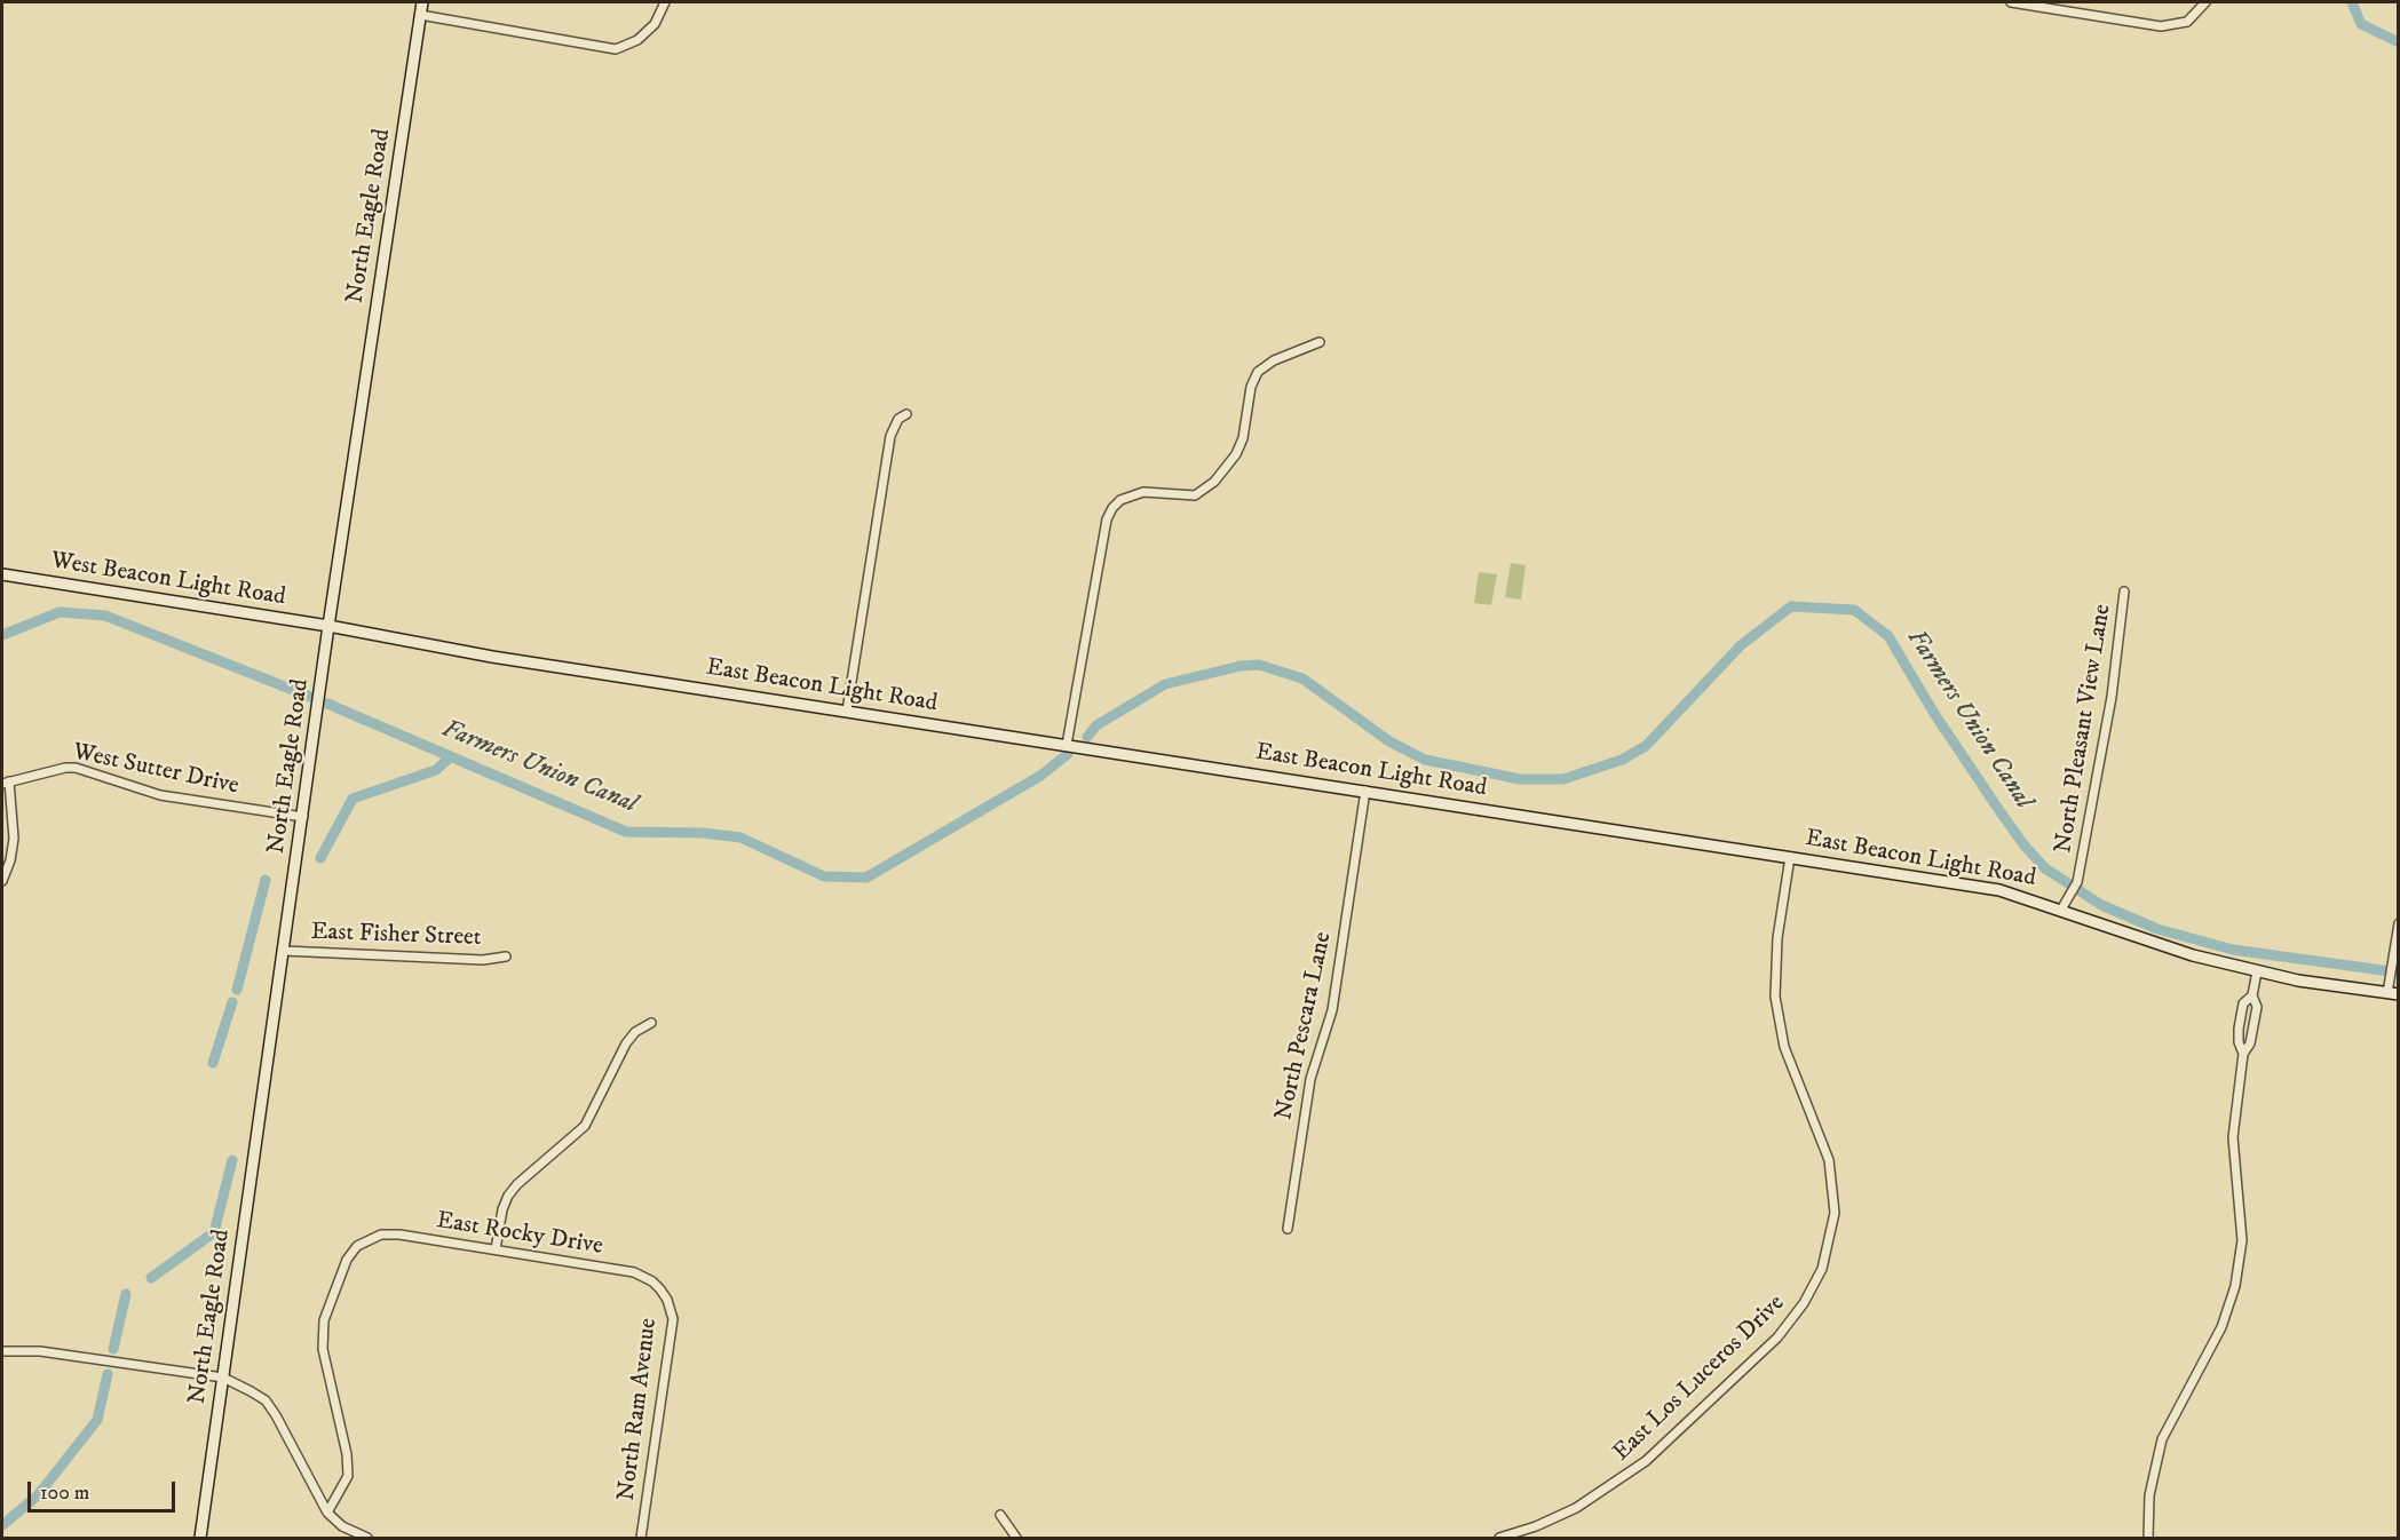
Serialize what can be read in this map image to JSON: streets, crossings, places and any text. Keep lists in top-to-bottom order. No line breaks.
{"streets":{"main road":["North Eagle Road","West Beacon Light Road","East Beacon Light Road"],"street":["North Pleasant View Lane","West Sutter Drive","East Fisher Street","North Pescara Lane","East Rocky Drive","East Los Luceros Drive","North Ram Avenue"]},"crossings":[["North Eagle Road","West Beacon Light Road"],["North Eagle Road","East Beacon Light Road"],["North Eagle Road","West Sutter Drive"],["North Eagle Road","East Fisher Street"],["West Beacon Light Road","East Beacon Light Road"],["East Beacon Light Road","North Pleasant View Lane"],["East Beacon Light Road","North Pescara Lane"],["East Beacon Light Road","East Los Luceros Drive"],["East Rocky Drive","North Ram Avenue"]],"water":["Farmers Union Canal"],"scale_bar":"100 m"}
